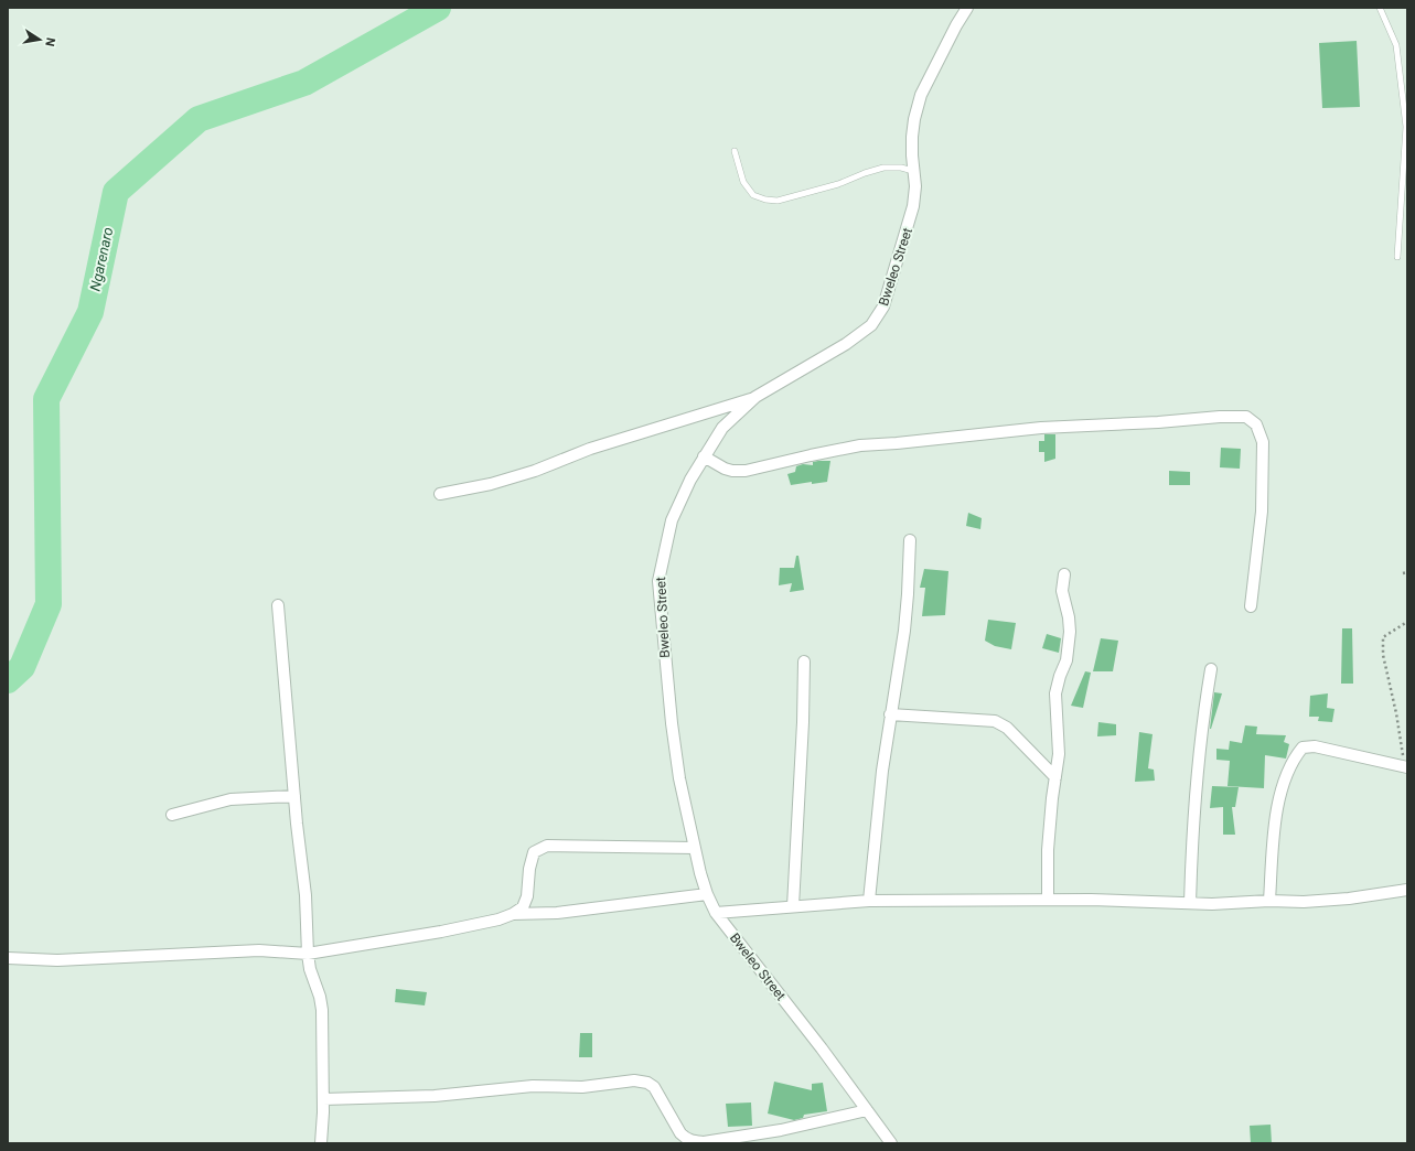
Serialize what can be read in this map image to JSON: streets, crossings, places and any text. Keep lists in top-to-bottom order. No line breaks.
{"streets":{"street":["Bweleo Street"]},"water":["Ngarenaro"],"north":"right"}
